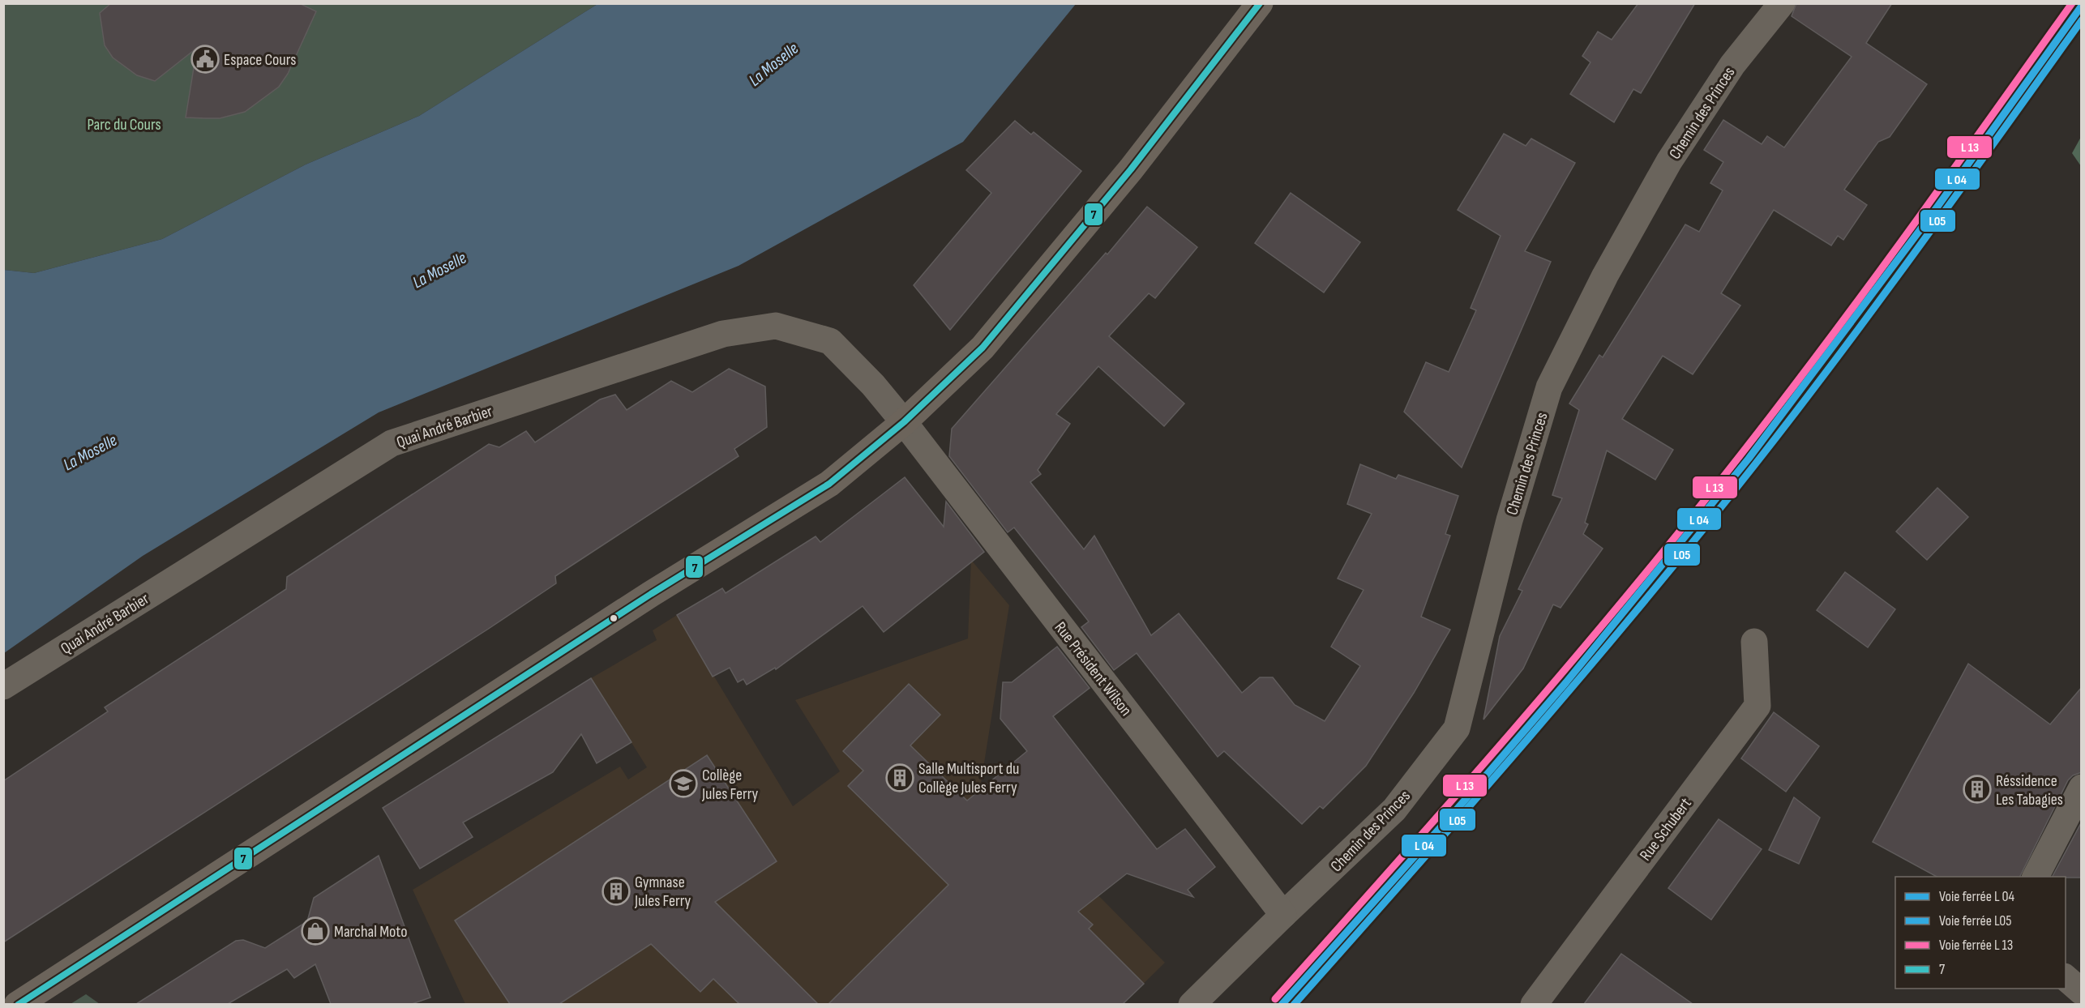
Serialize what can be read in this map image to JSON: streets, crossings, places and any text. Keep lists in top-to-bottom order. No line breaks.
{"streets":{"street":["Chemin des Princes","Quai André Barbier","Rue Président Wilson","Rue Schubert"]},"crossings":[["Chemin des Princes","Rue Président Wilson"],["Quai André Barbier","Rue Président Wilson"]],"water":["La Moselle"],"parks":["Parc du Cours"],"places":{"public building":["Espace Cours"],"building":["Salle Multisport du Collège Jules Ferry","Réssidence Les Tabagies","Gymnase Jules Ferry"],"school or university":["Collège Jules Ferry"],"shop":["Marchal Moto"]},"lines":["transit line 7","rail line L05"],"legend":["Voie ferrée L 04","Voie ferrée L05","Voie ferrée L 13","7"]}
